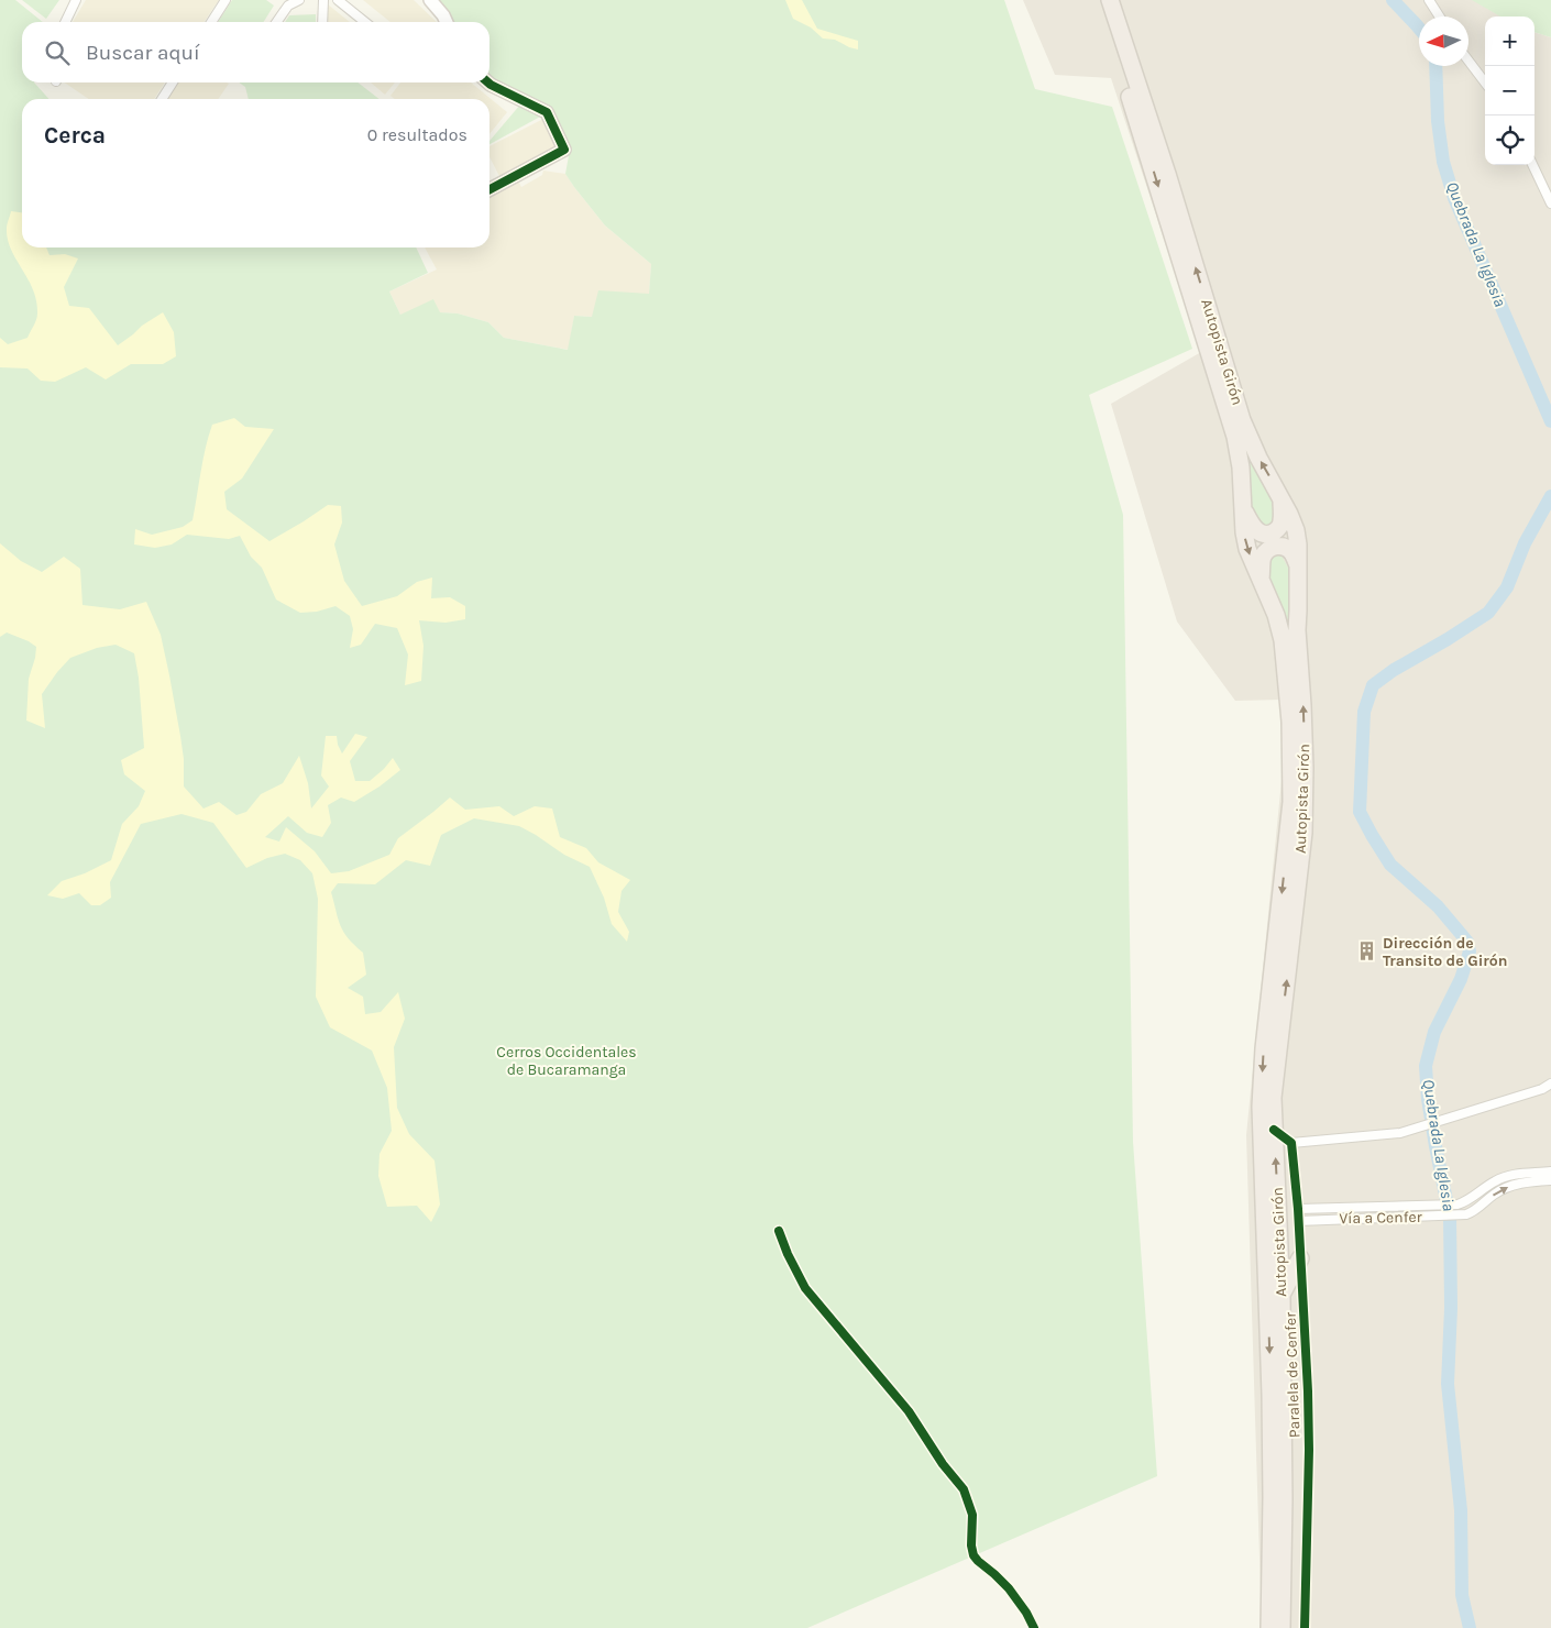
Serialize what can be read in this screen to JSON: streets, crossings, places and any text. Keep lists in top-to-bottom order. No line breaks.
{"streets":{"highway":["Autopista Girón"],"street":["Vía a Cenfer","Paralela de Cenfer"]},"crossings":[["Vía a Cenfer","Paralela de Cenfer"]],"water":["Quebrada La Iglesia"],"parks":["Cerros Occidentales de Bucaramanga"],"places":{"building":["Dirección de Transito de Girón"]},"north":"left","page":{"map_buttons":["+","−"],"search":"Buscar aquí","heading":["Cerca","0 resultados"]}}
